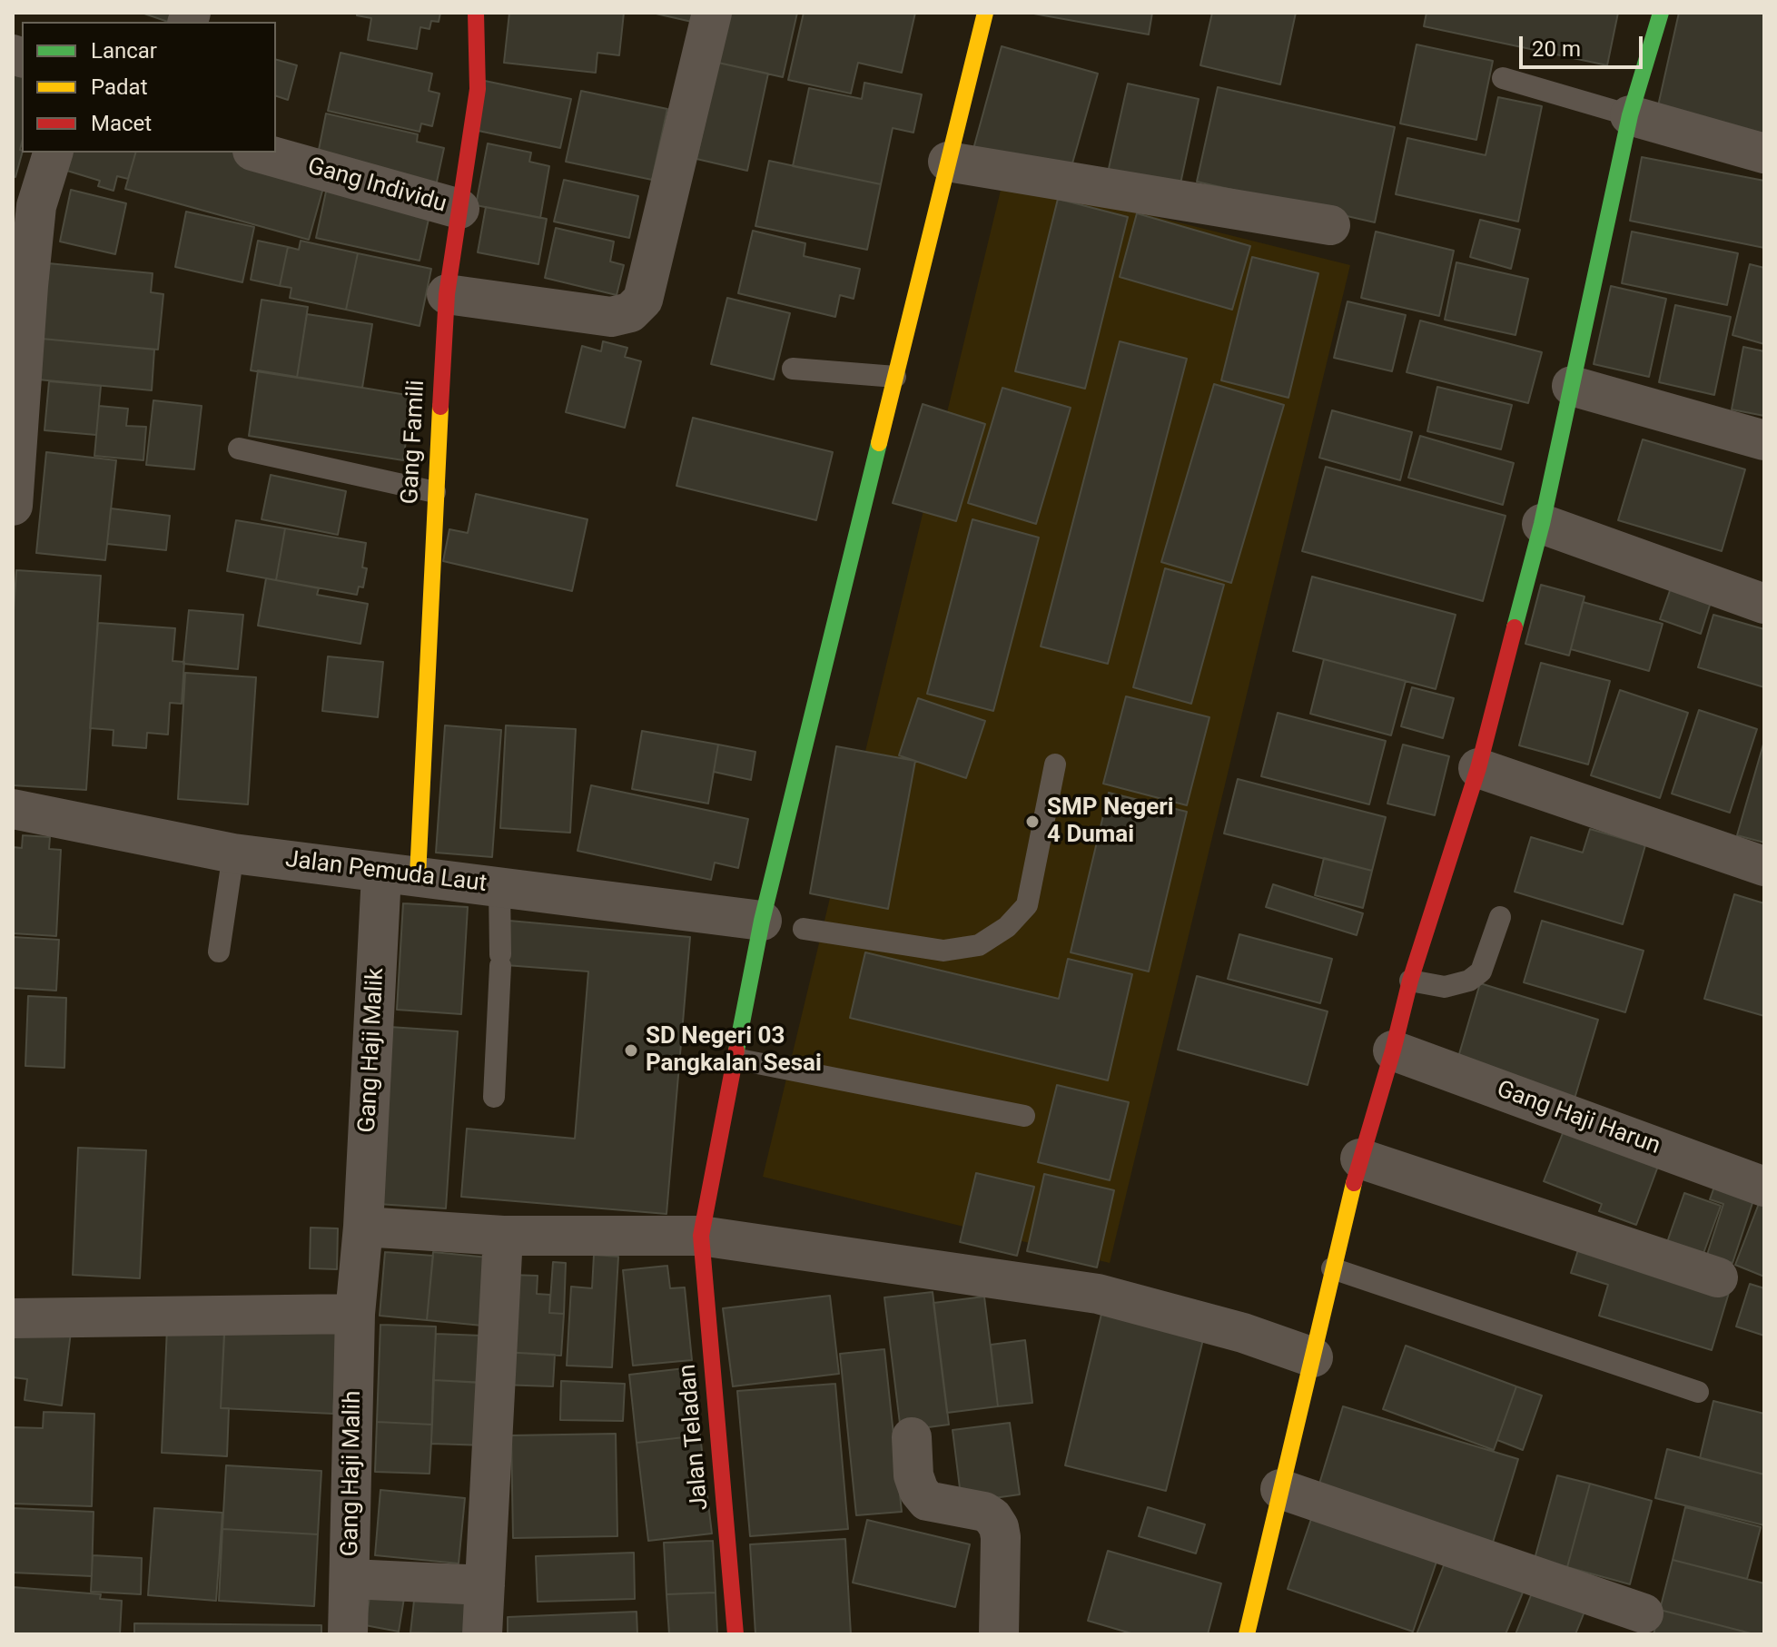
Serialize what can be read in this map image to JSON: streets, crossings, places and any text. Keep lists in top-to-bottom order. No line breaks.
{"streets":{"street":["Gang Individu","Gang Famili","Jalan Pemuda Laut","Gang Haji Malik","Gang Haji Harun","Jalan Teladan","Gang Haji Malih"]},"crossings":[["Gang Individu","Gang Famili"],["Gang Famili","Jalan Pemuda Laut"],["Gang Famili","Gang Haji Malik"],["Jalan Pemuda Laut","Gang Haji Malik"],["Jalan Pemuda Laut","Jalan Teladan"],["Gang Haji Malik","Gang Haji Malih"]],"places":["SMP Negeri 4 Dumai","SD Negeri 03 Pangkalan Sesai"],"legend":["Lancar","Padat","Macet"],"scale_bar":"20 m"}
